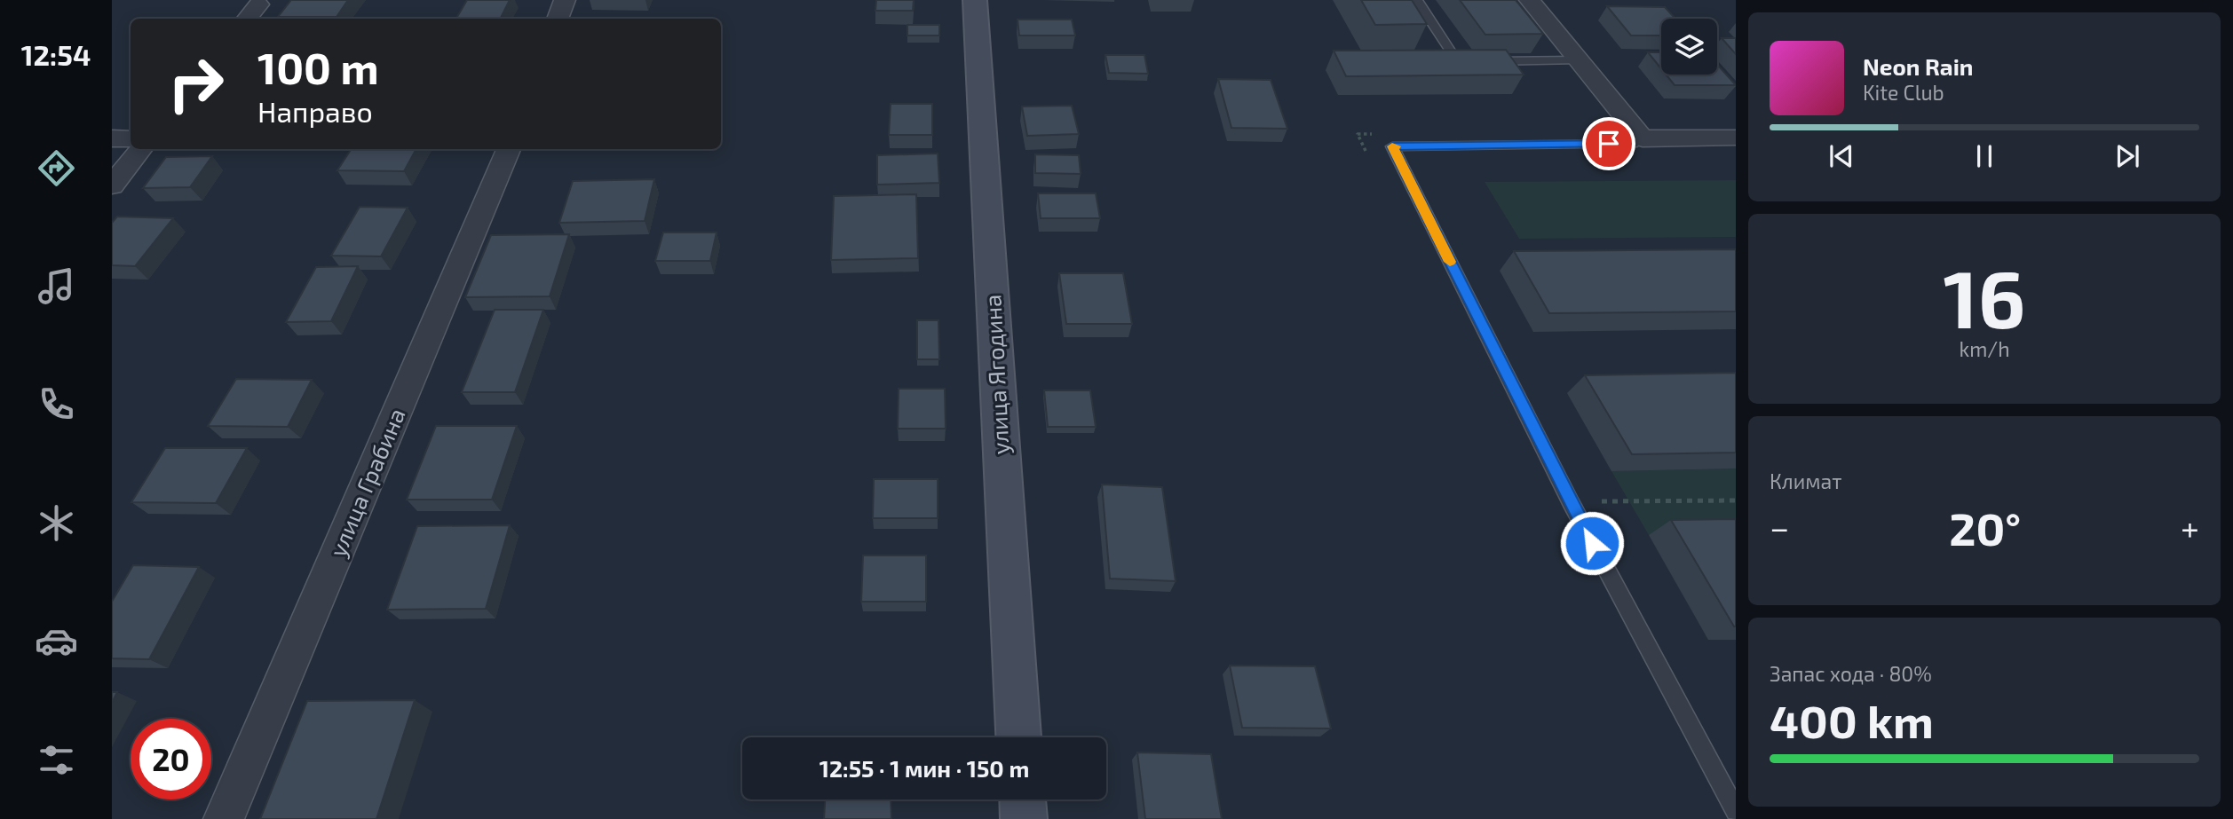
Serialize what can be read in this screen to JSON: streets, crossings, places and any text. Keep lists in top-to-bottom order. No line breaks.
{"streets":{"street":["улица Ягодина","улица Грабина"]},"page":{"tabs":"12:54","turn":["100 m","Направо"],"song":["Neon Rain","Kite Club"],"tile":[["16","km/h"],"Климат",["Запас хода · 80%","400 km"]],"heat":["−","20°","+"],"limit":"20","trip":"12:55 · 1 мин · 150 m"}}
